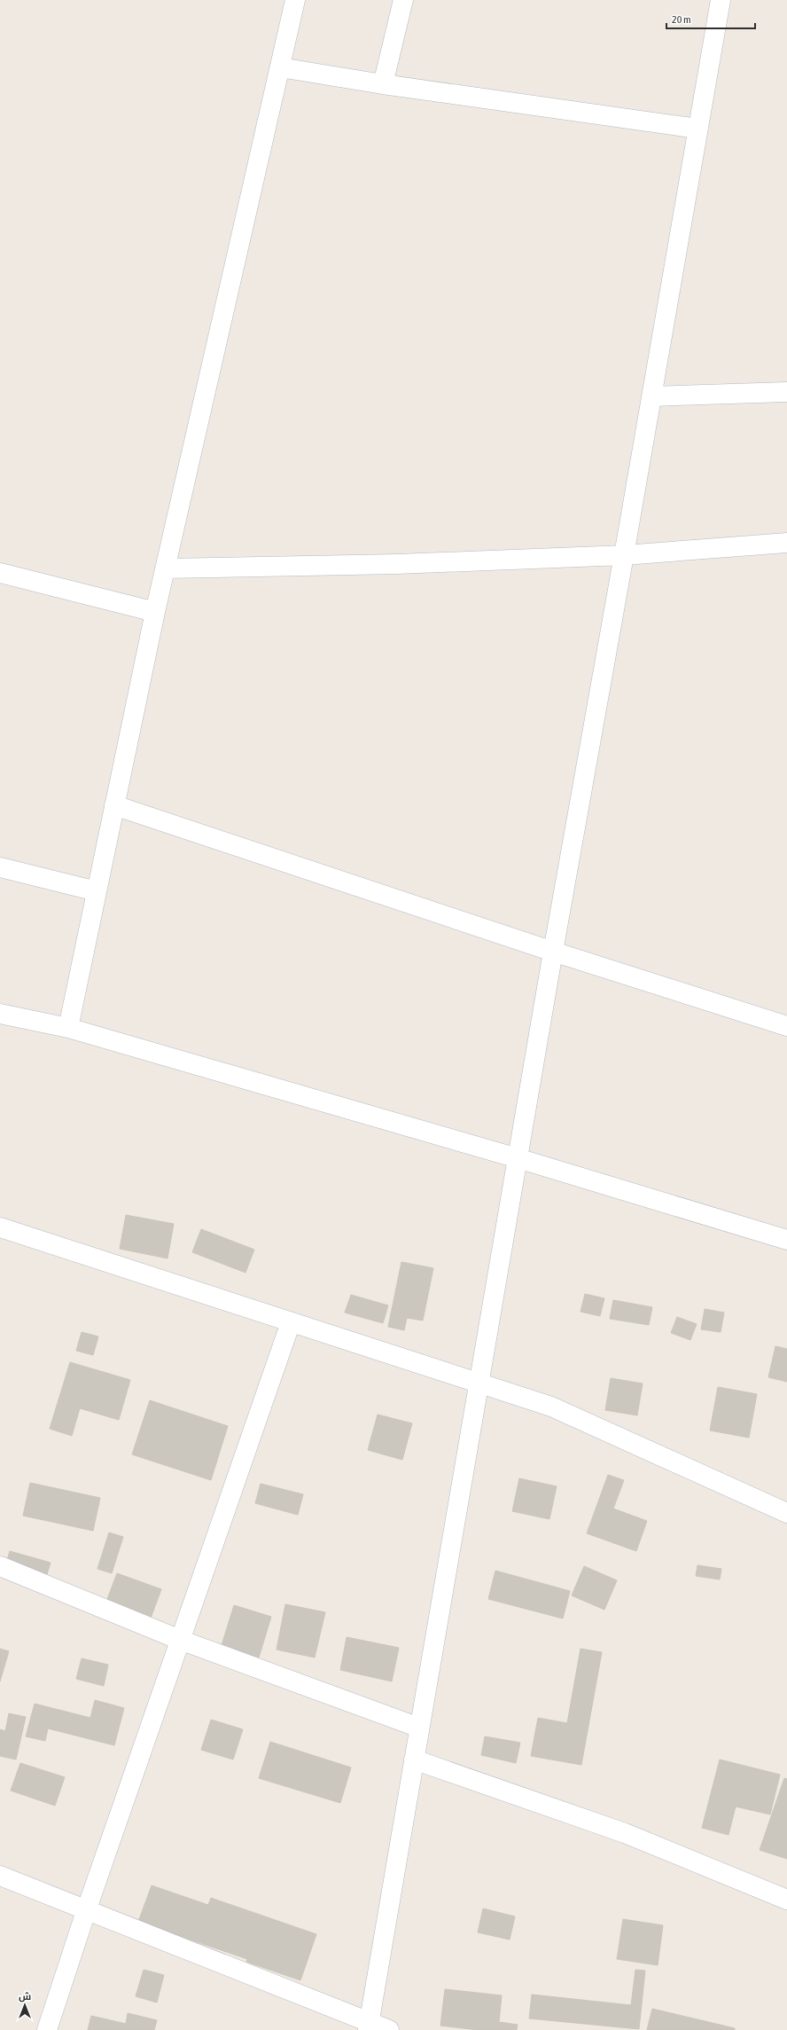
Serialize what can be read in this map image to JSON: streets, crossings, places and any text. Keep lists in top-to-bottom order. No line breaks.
{"scale_bar":"20 m","north":"top"}
